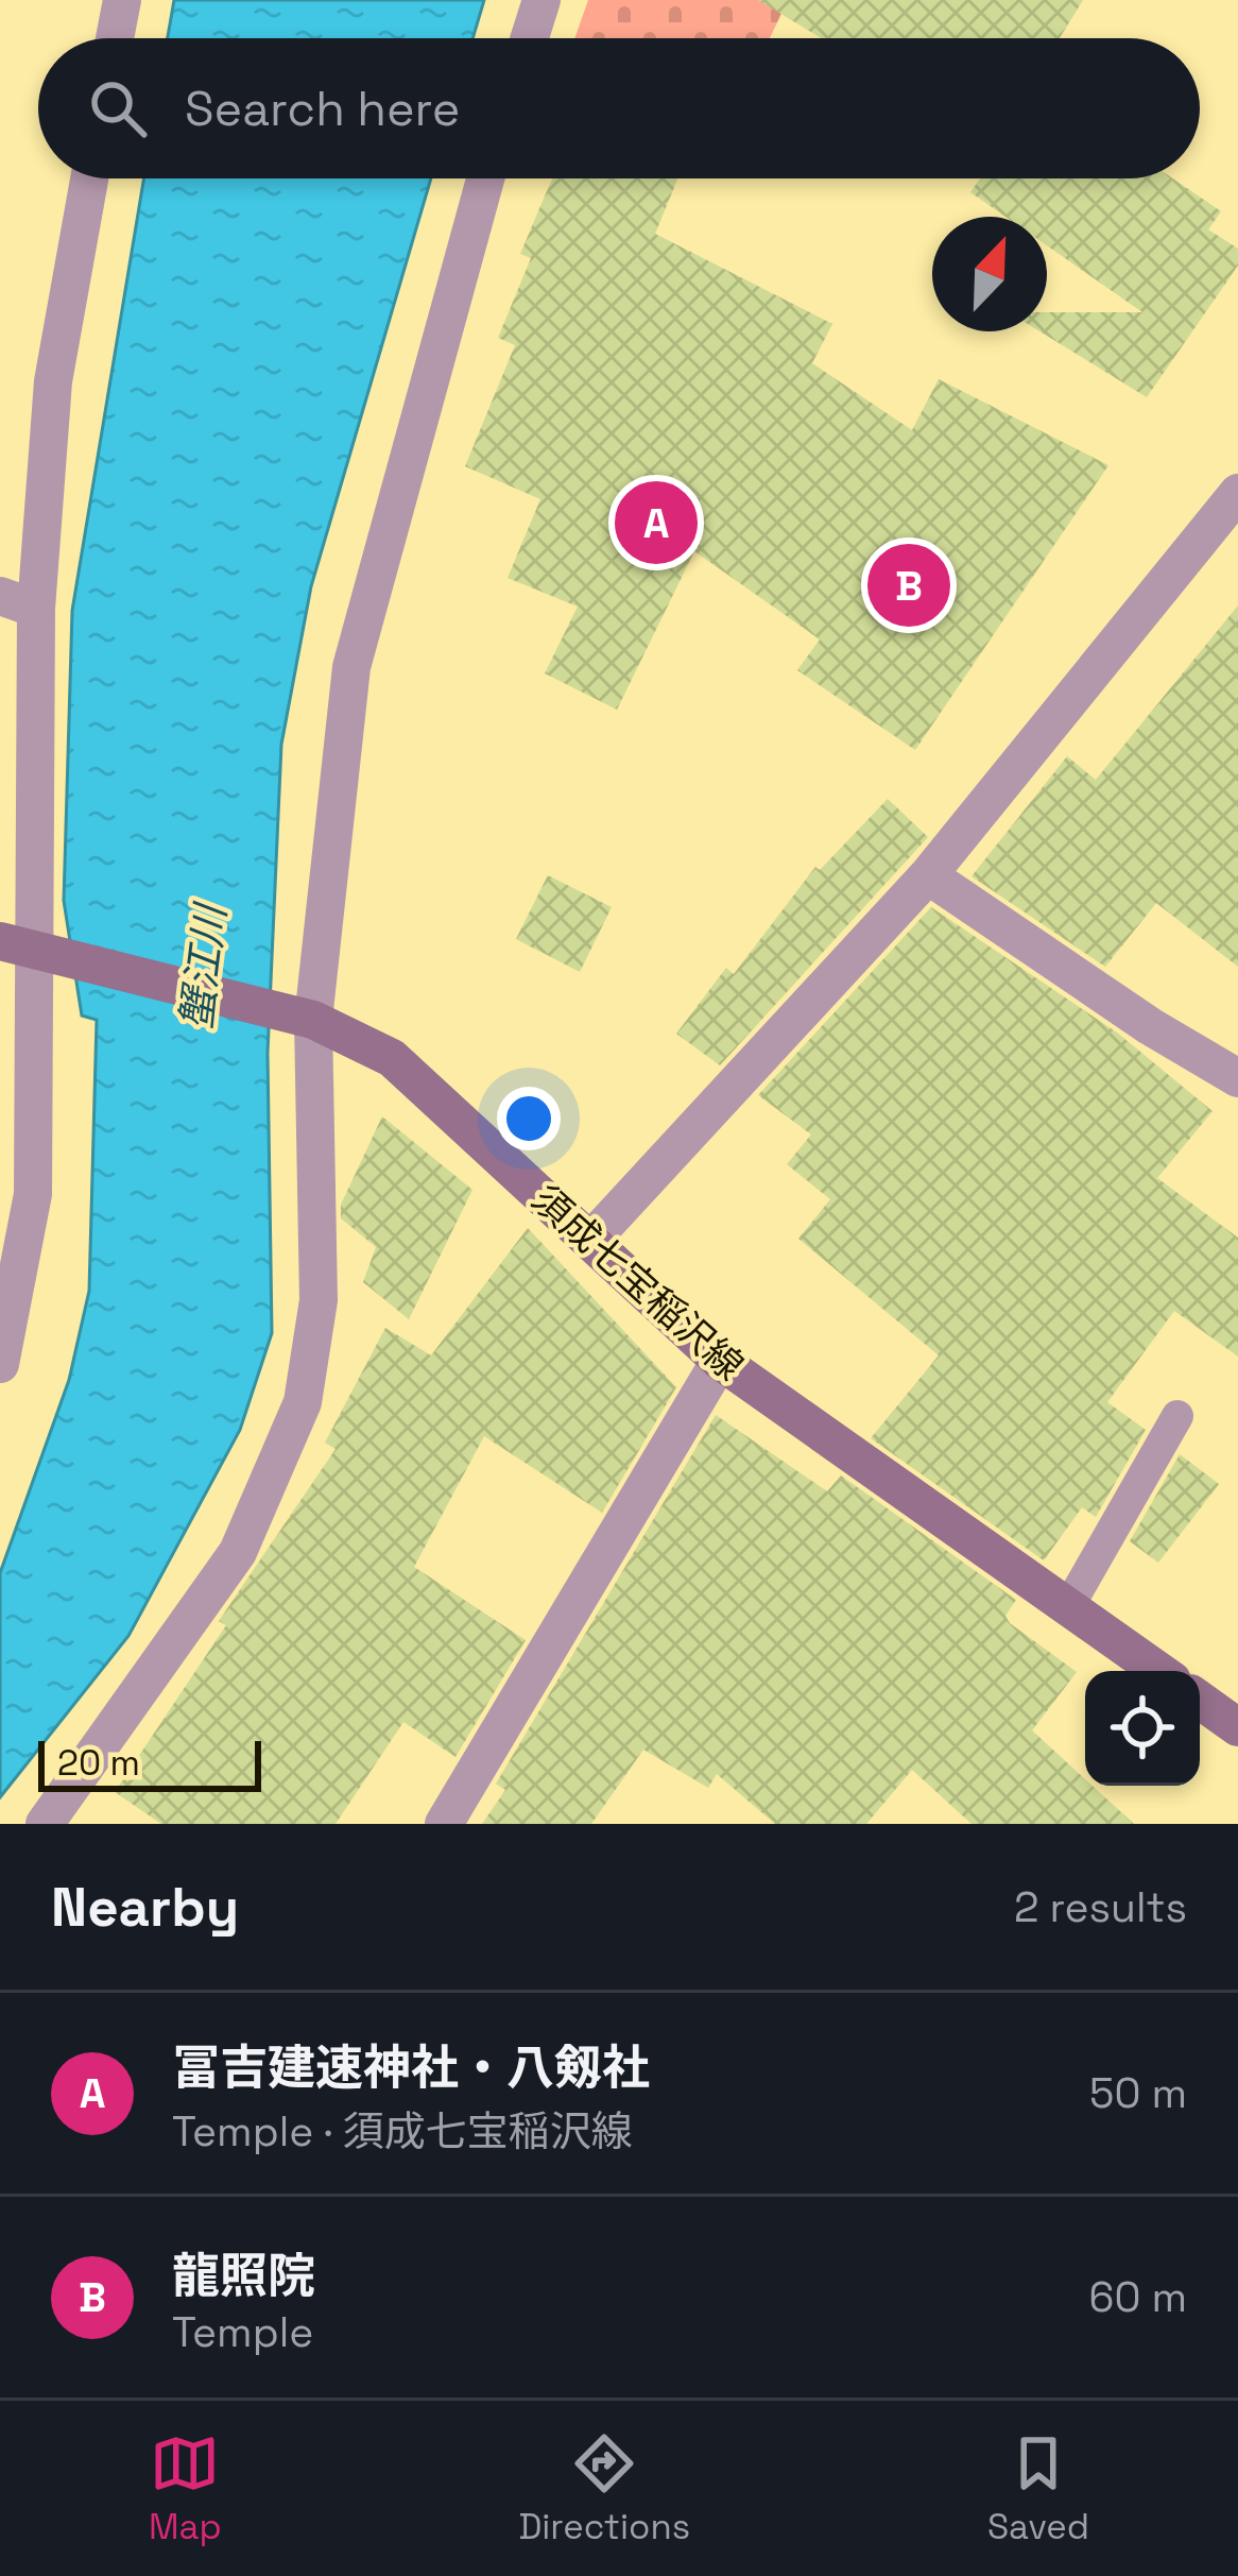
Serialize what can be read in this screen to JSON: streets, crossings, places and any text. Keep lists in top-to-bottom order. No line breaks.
{"streets":{"main road":["須成七宝稲沢線"]},"water":["蟹江川"],"scale_bar":"20 m","north":"top right","page":{"search":"Search here","pins":["A","B"],"scale":"20 m","heading":["Nearby","2 results"],"list":[{"mark":"A","name":"冨吉建速神社・八剱社","note":"Temple · 須成七宝稲沢線","value":"50 m"},{"mark":"B","name":"龍照院","note":"Temple","value":"60 m"}],"nav":["Map","Directions","Saved"]}}
